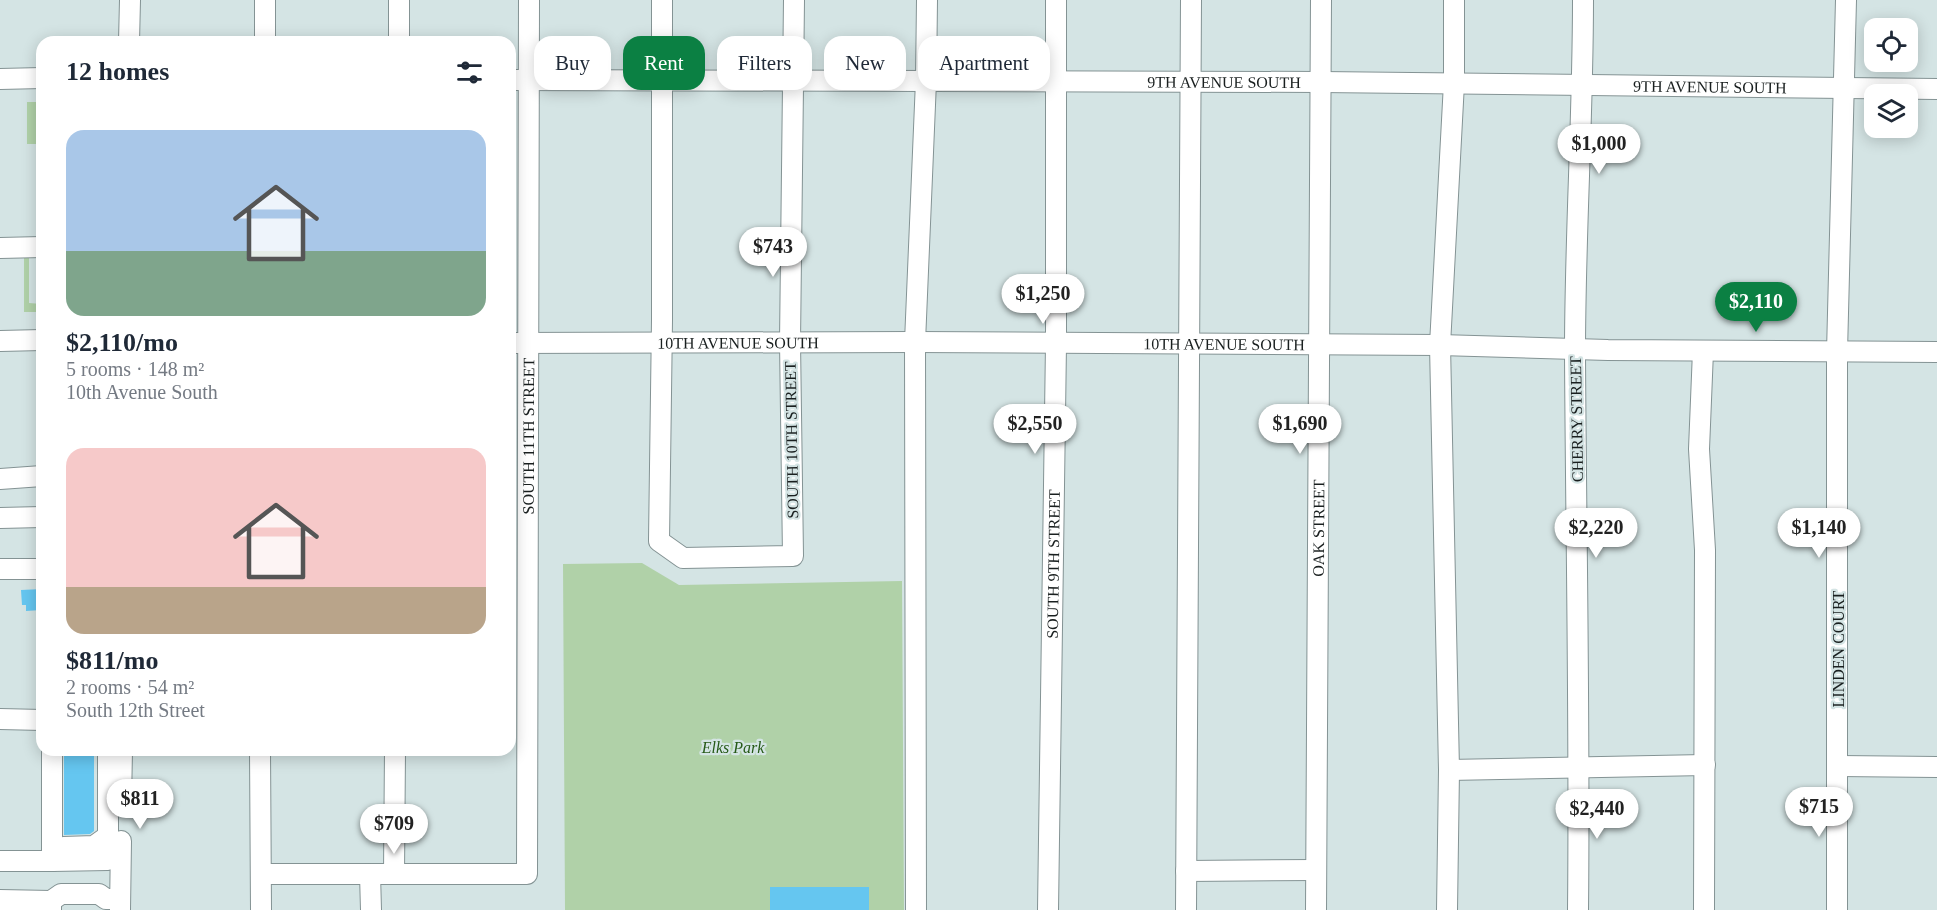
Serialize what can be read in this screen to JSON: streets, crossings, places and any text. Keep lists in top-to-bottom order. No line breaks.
{"streets":{"street":["9TH AVENUE SOUTH","10TH AVENUE SOUTH","CHERRY STREET","SOUTH 11TH STREET","SOUTH 10TH STREET","OAK STREET","SOUTH 9TH STREET","LINDEN COURT"]},"crossings":[["9TH AVENUE SOUTH","CHERRY STREET"],["9TH AVENUE SOUTH","SOUTH 11TH STREET"],["9TH AVENUE SOUTH","OAK STREET"],["9TH AVENUE SOUTH","SOUTH 9TH STREET"],["9TH AVENUE SOUTH","LINDEN COURT"],["10TH AVENUE SOUTH","CHERRY STREET"],["10TH AVENUE SOUTH","SOUTH 11TH STREET"],["10TH AVENUE SOUTH","SOUTH 10TH STREET"],["10TH AVENUE SOUTH","OAK STREET"],["10TH AVENUE SOUTH","SOUTH 9TH STREET"],["10TH AVENUE SOUTH","LINDEN COURT"]],"parks":["Elks Park"],"page":{"chip":["Buy","Rent","Filters","New","Apartment"],"heading":"12 homes","list":[{"name":"$2,110/mo","note":"5 rooms · 148 m² · 10th Avenue South"},{"name":"$811/mo","note":"2 rooms · 54 m² · South 12th Street"}],"price":["$1,000","$743","$1,250","$2,110","$2,550","$1,690","$2,220","$1,140","$811","$715","$2,440","$709"]}}
